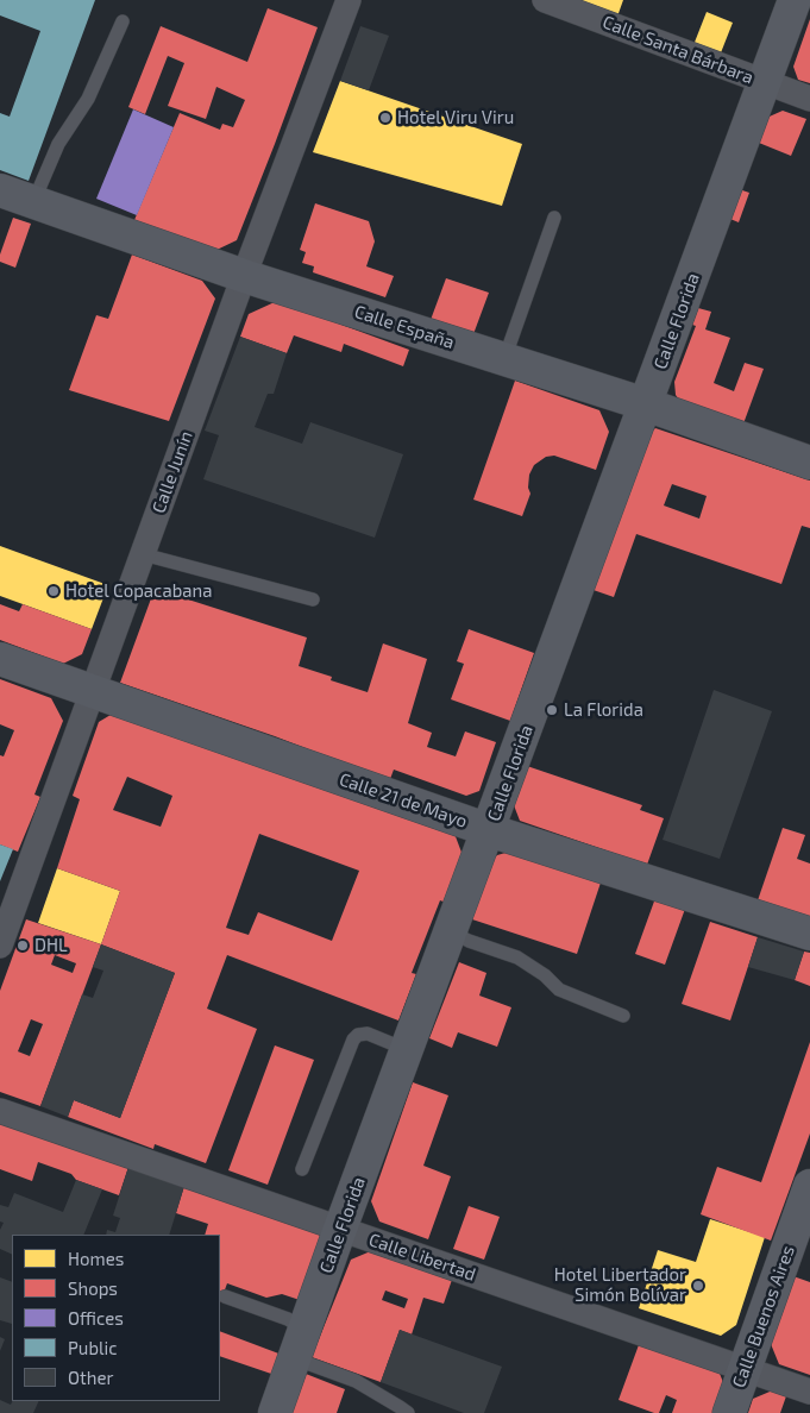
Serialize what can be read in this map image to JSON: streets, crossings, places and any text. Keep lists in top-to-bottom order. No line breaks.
{"streets":{"street":["Calle Santa Bárbara","Calle Florida","Calle España","Calle Junín","Calle 21 de Mayo","Calle Libertad","Calle Buenos Aires"]},"crossings":[["Calle Santa Bárbara","Calle Florida"],["Calle Florida","Calle España"],["Calle Florida","Calle 21 de Mayo"],["Calle Florida","Calle Libertad"],["Calle España","Calle Junín"],["Calle Junín","Calle 21 de Mayo"],["Calle Libertad","Calle Buenos Aires"]],"places":["Hotel Viru Viru","Hotel Copacabana","La Florida","DHL","Hotel Libertador Simón Bolívar"],"legend":["Homes","Shops","Offices","Public","Other"]}
